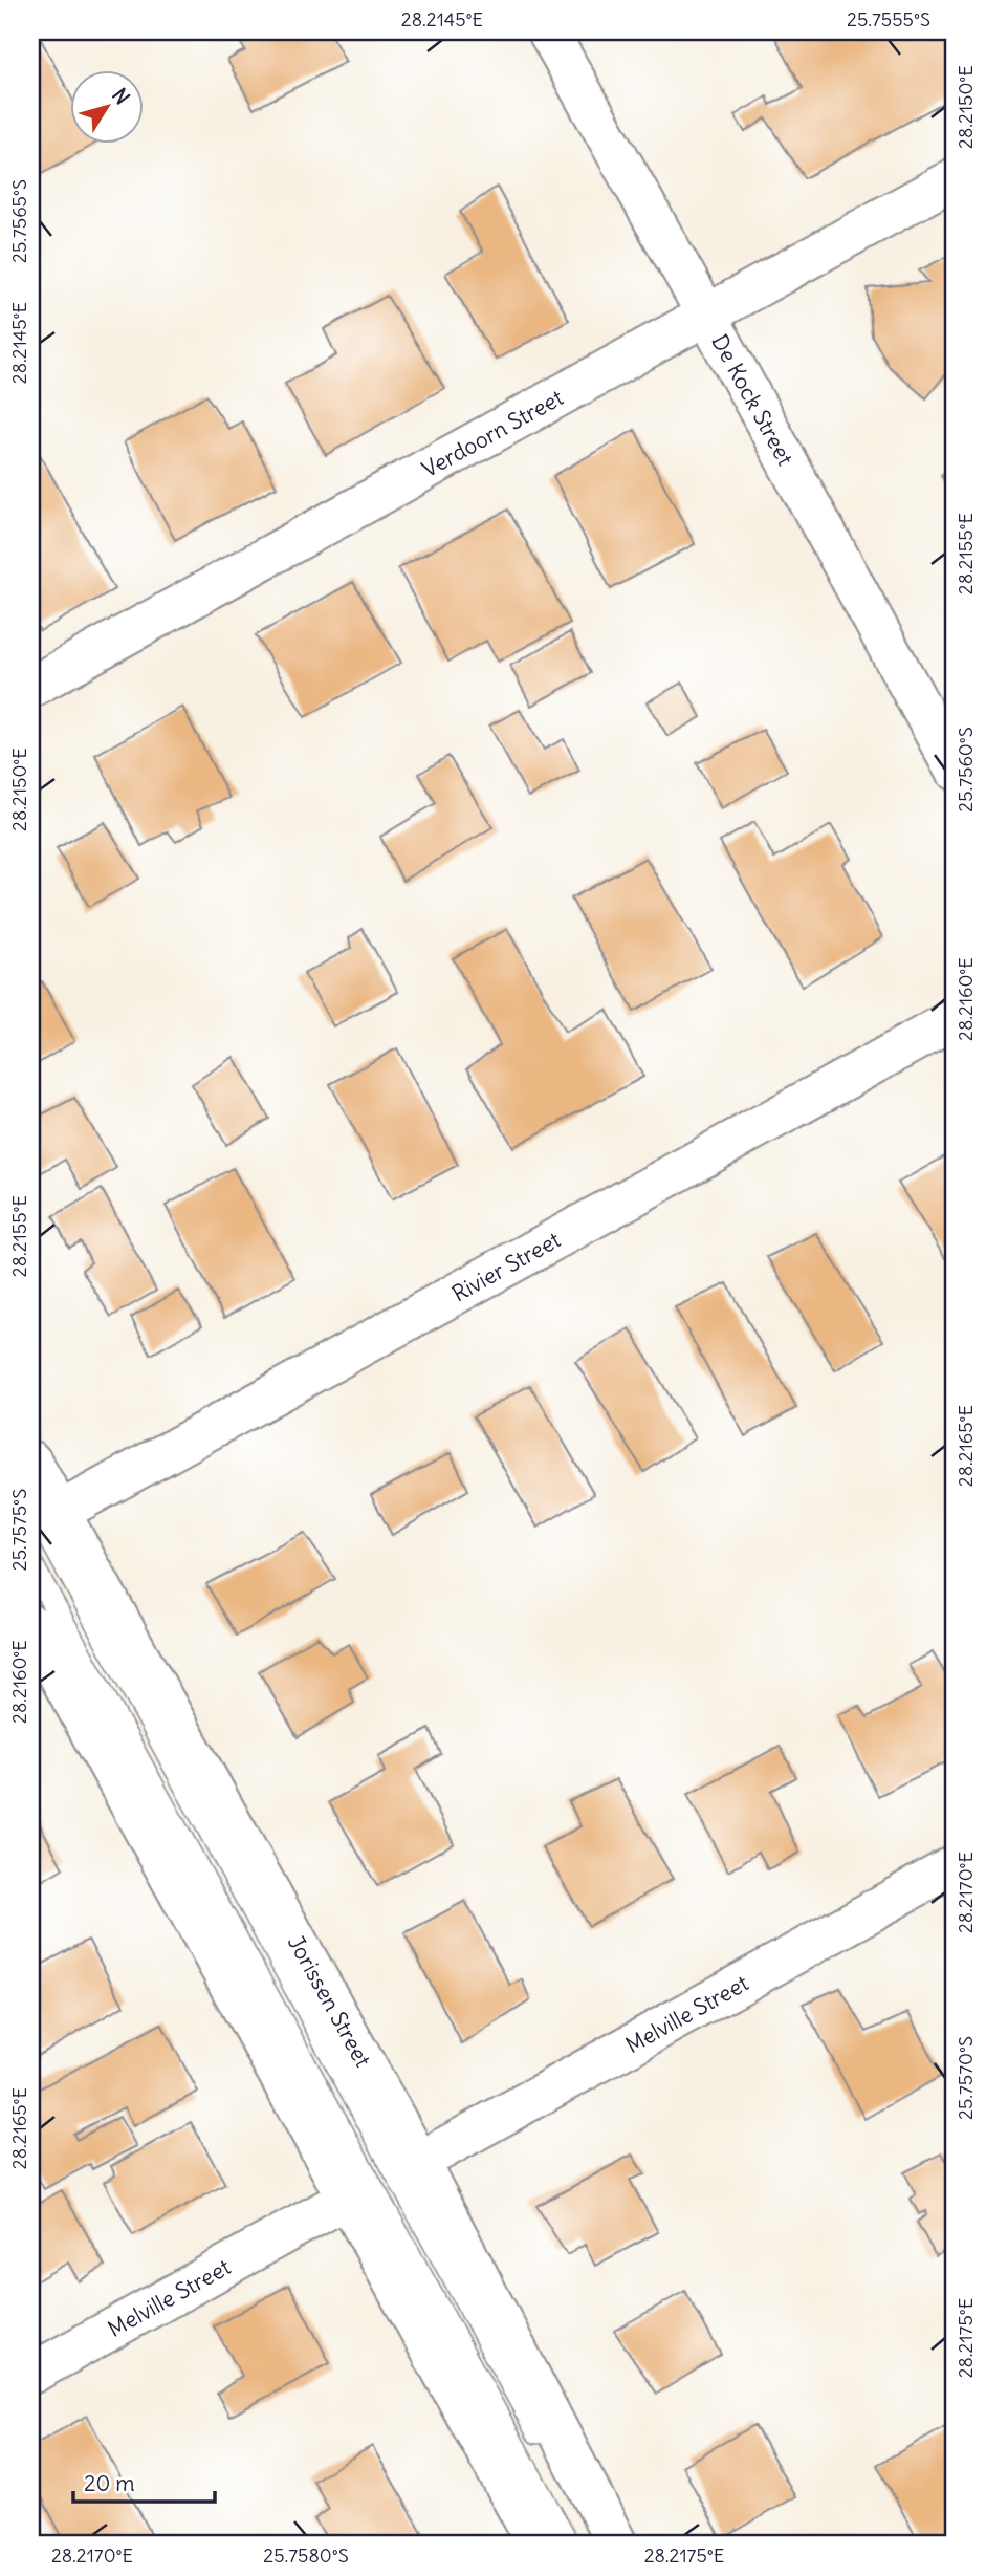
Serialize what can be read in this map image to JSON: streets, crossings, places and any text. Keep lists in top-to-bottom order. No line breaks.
{"streets":{"street":["De Kock Street","Verdoorn Street","Rivier Street","Jorissen Street","Melville Street"]},"crossings":[["De Kock Street","Verdoorn Street"],["Rivier Street","Jorissen Street"],["Jorissen Street","Melville Street"]],"scale_bar":"20 m","north":"top right","coordinates":["28.2145°E","25.7555°S","28.2150°E","25.7565°S","28.2155°E","25.7560°S","28.2160°E","28.2165°E","25.7575°S","28.2170°E","25.7570°S","28.2175°E","25.7580°S"]}
